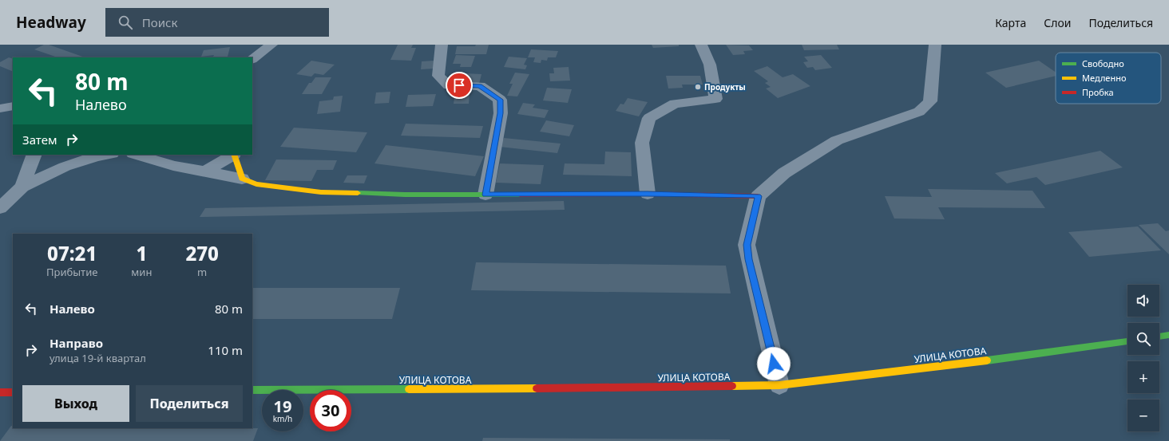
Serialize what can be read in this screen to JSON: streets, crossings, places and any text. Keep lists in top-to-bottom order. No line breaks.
{"streets":{"street":["УЛИЦА КОТОВА"]},"places":["Продукты"],"legend":["Свободно","Медленно","Пробка"],"page":{"header":"Headway","search":"Поиск","nav":["Карта","Слои","Поделиться"],"turn":["80 m","Налево"],"then":"Затем","eta":["07:21","Прибытие","1","мин","270","m"],"map_buttons":["+","−"],"list":[{"name":"Налево","value":"80 m"},{"name":"Направо","note":"улица 19-й квартал","value":"110 m"}],"buttons":["Выход","Поделиться"],"speed":"19 km/h","limit":"30"}}
